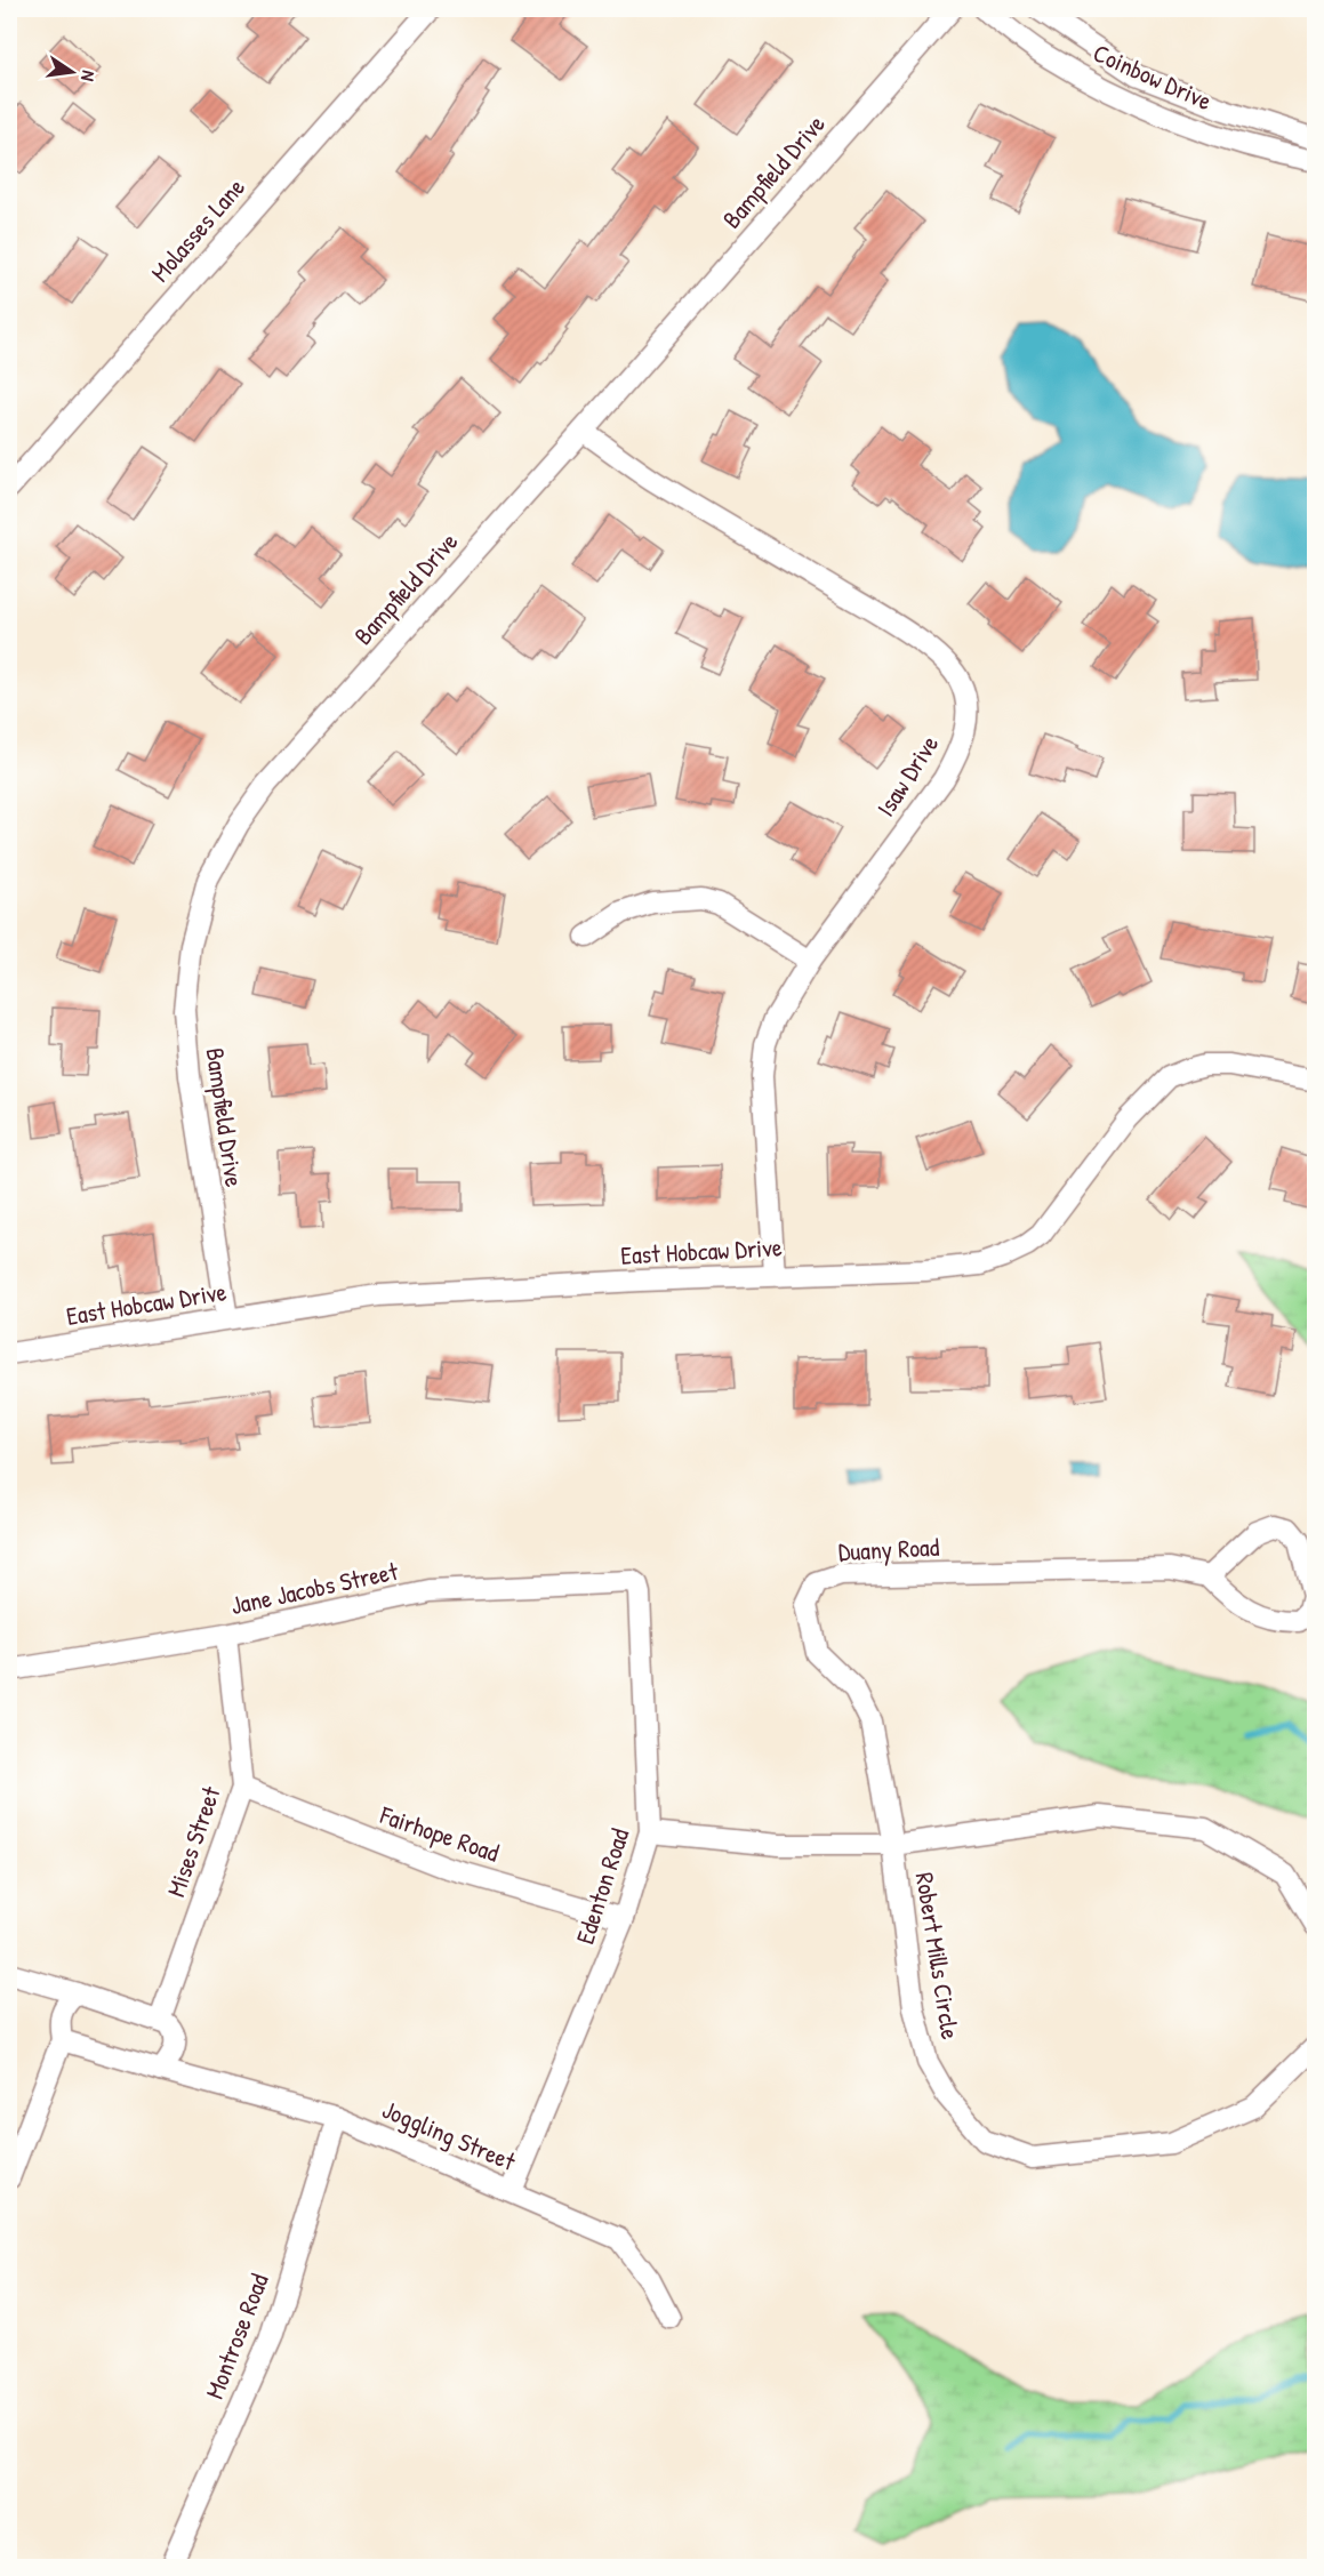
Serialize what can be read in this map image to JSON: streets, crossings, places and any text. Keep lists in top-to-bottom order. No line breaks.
{"streets":{"street":["Coinbow Drive","Bampfield Drive","Molasses Lane","Isaw Drive","East Hobcaw Drive","Duany Road","Jane Jacobs Street","Fairhope Road","Mises Street","Edenton Road","Robert Mills Circle","Joggling Street","Montrose Road"]},"crossings":[["Bampfield Drive","Isaw Drive"],["Bampfield Drive","East Hobcaw Drive"],["Isaw Drive","East Hobcaw Drive"],["Duany Road","Robert Mills Circle"],["Jane Jacobs Street","Mises Street"],["Jane Jacobs Street","Edenton Road"],["Fairhope Road","Mises Street"],["Fairhope Road","Edenton Road"],["Edenton Road","Robert Mills Circle"],["Edenton Road","Joggling Street"],["Joggling Street","Montrose Road"]],"north":"right"}
